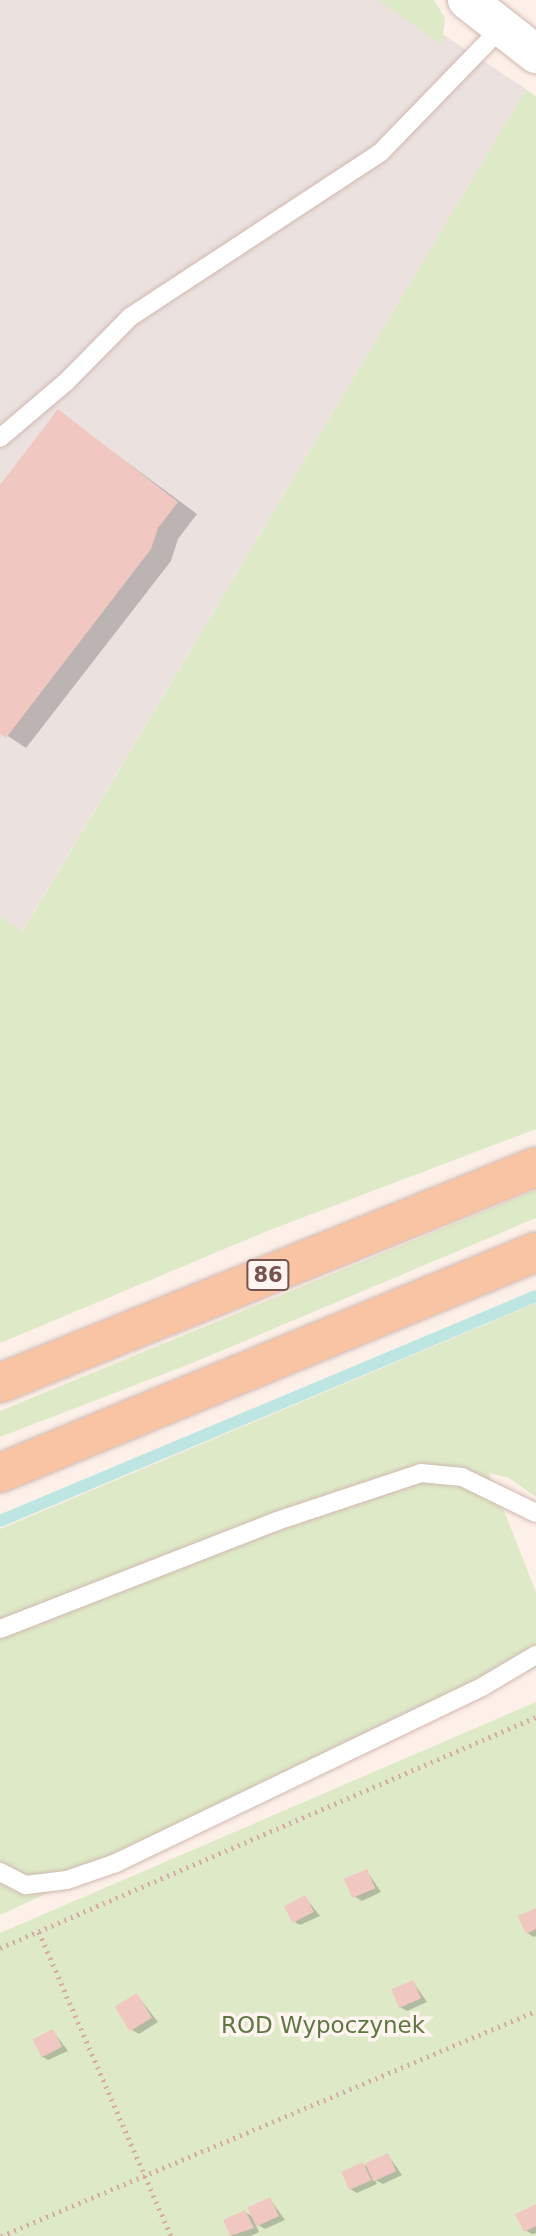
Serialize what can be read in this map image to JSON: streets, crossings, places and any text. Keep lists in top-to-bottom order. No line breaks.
{"streets":{"main road":["86"]},"parks":["ROD Wypoczynek"]}
